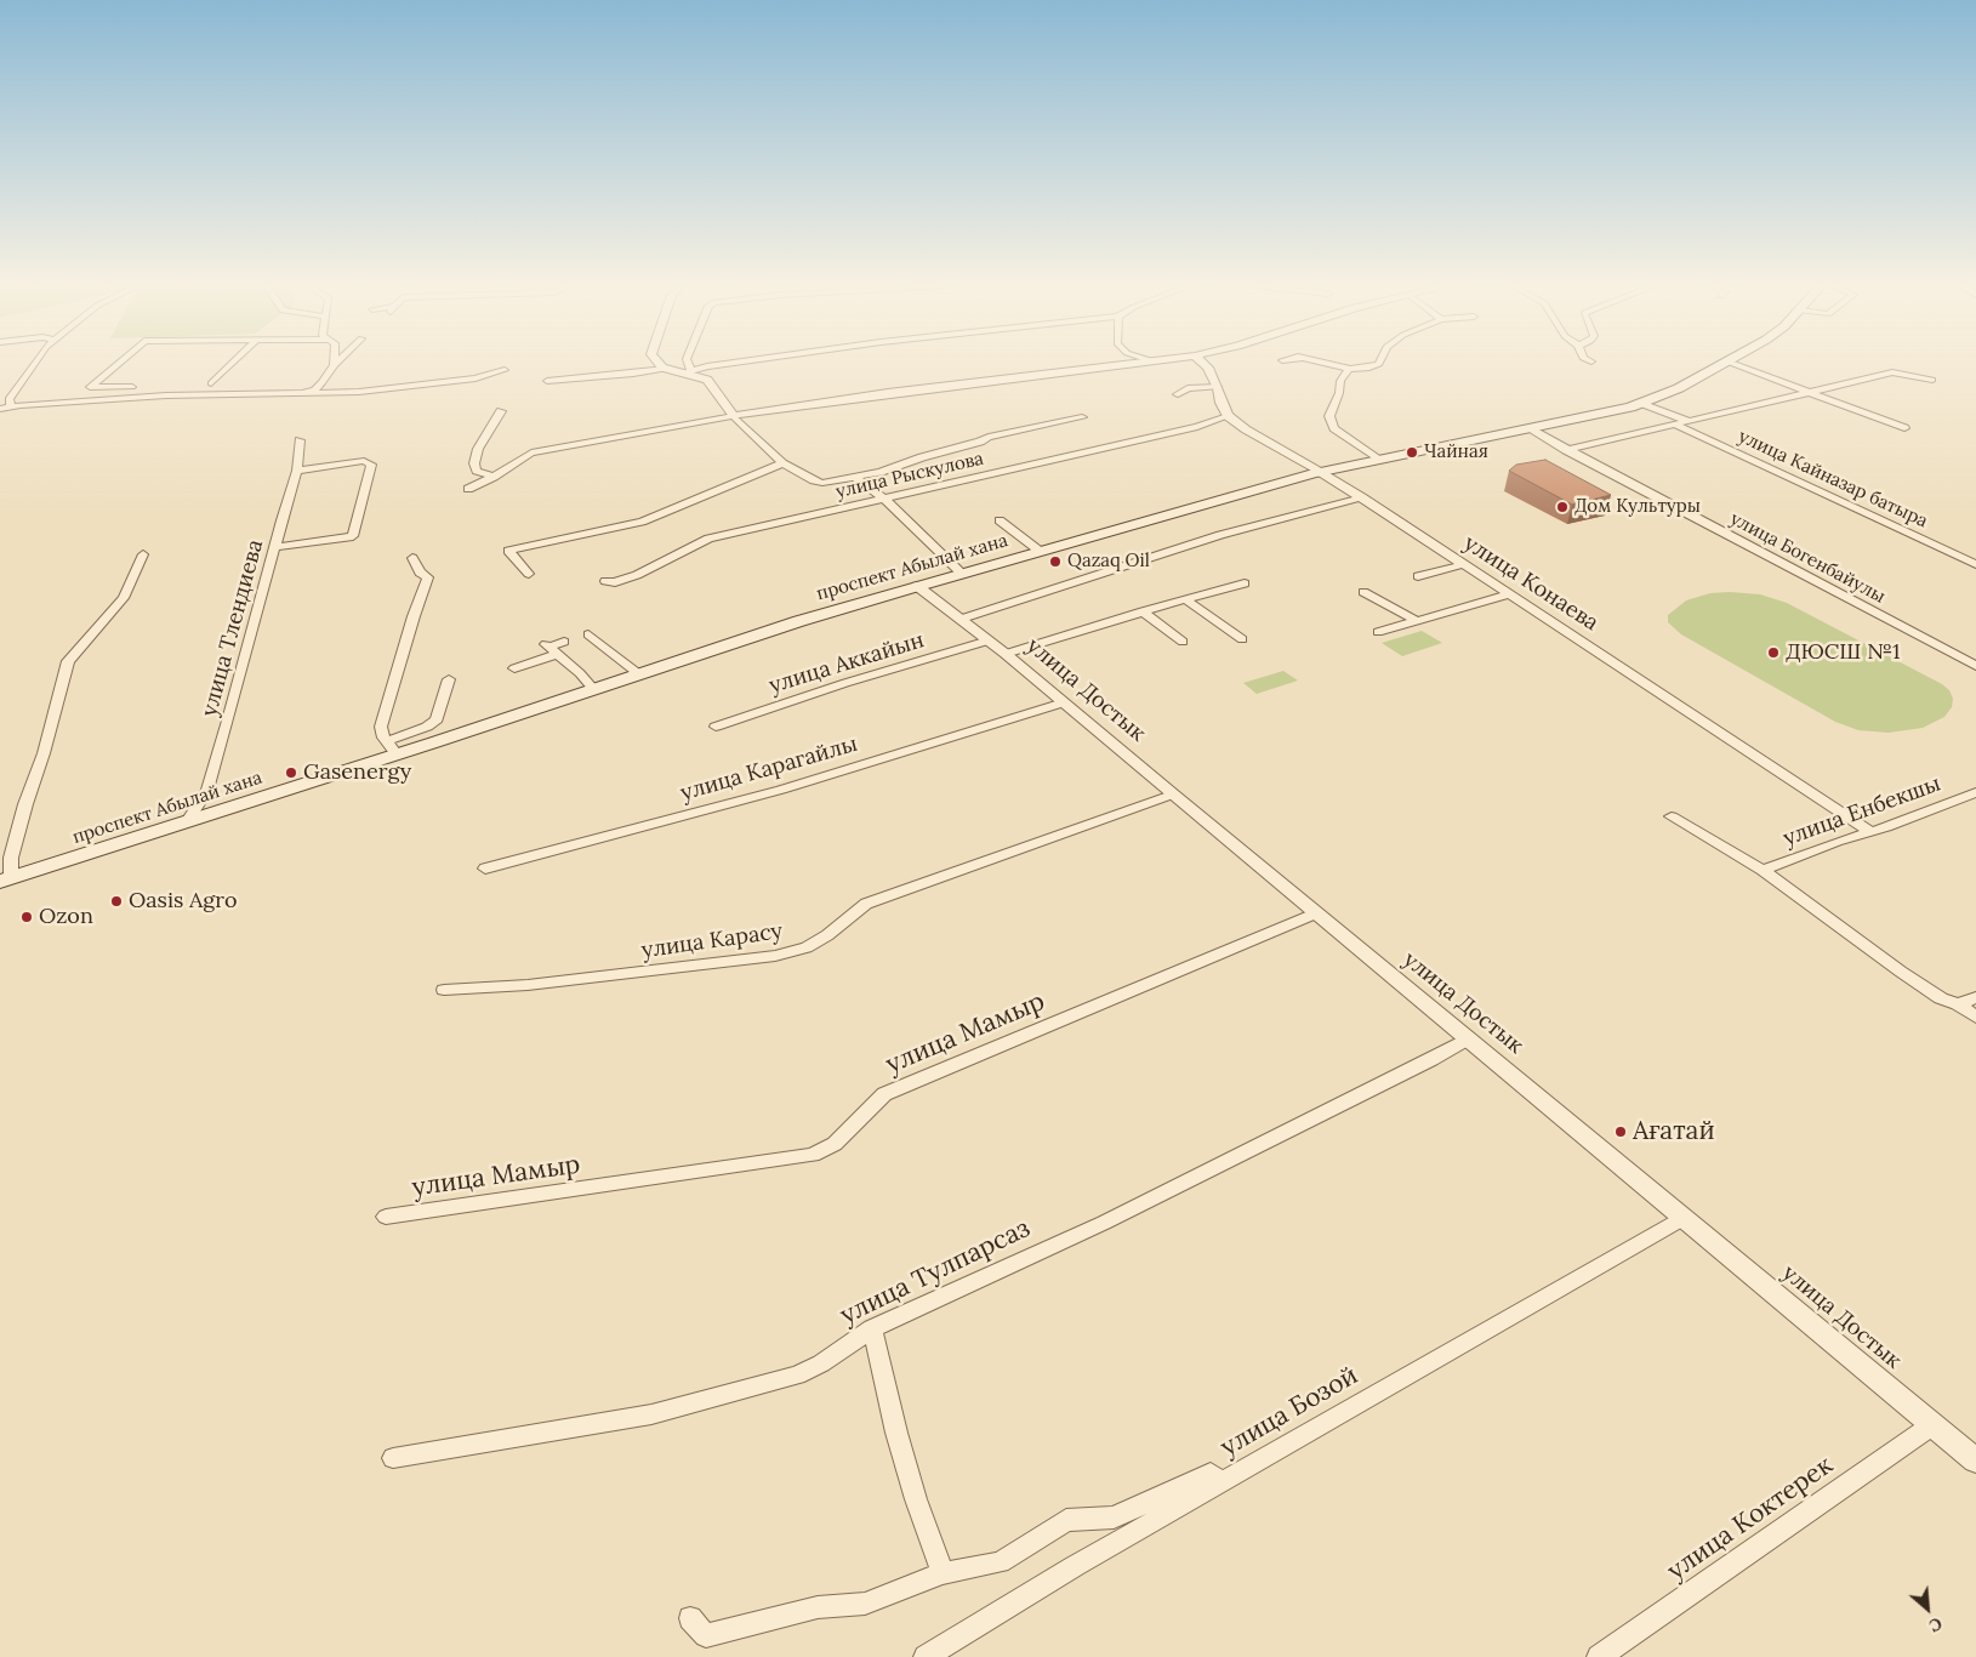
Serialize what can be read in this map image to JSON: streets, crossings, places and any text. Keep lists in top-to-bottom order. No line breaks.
{"streets":{"main road":["проспект Абылай хана"],"street":["улица Рыскулова","улица Кайназар батыра","улица Богенбайулы","улица Конаева","улица Тлендиева","улица Аккайын","улица Достык","улица Карагайлы","улица Енбекшы","улица Карасу","улица Мамыр","улица Тулпарсаз","улица Бозой","улица Коктерек"]},"crossings":[["улица Рыскулова","улица Конаева"],["улица Богенбайулы","проспект Абылай хана"],["проспект Абылай хана","улица Конаева"],["проспект Абылай хана","улица Тлендиева"],["проспект Абылай хана","улица Достык"],["улица Конаева","улица Енбекшы"],["улица Аккайын","улица Достык"],["улица Достык","улица Карагайлы"],["улица Достык","улица Карасу"],["улица Достык","улица Мамыр"],["улица Достык","улица Тулпарсаз"],["улица Достык","улица Бозой"],["улица Достык","улица Коктерек"]],"places":["Чайная","Дом Культуры","Qazaq Oil","ДЮСШ №1","Gasenergy","Oasis Agro","Ozon","Ағатай"],"north":"bottom right"}
